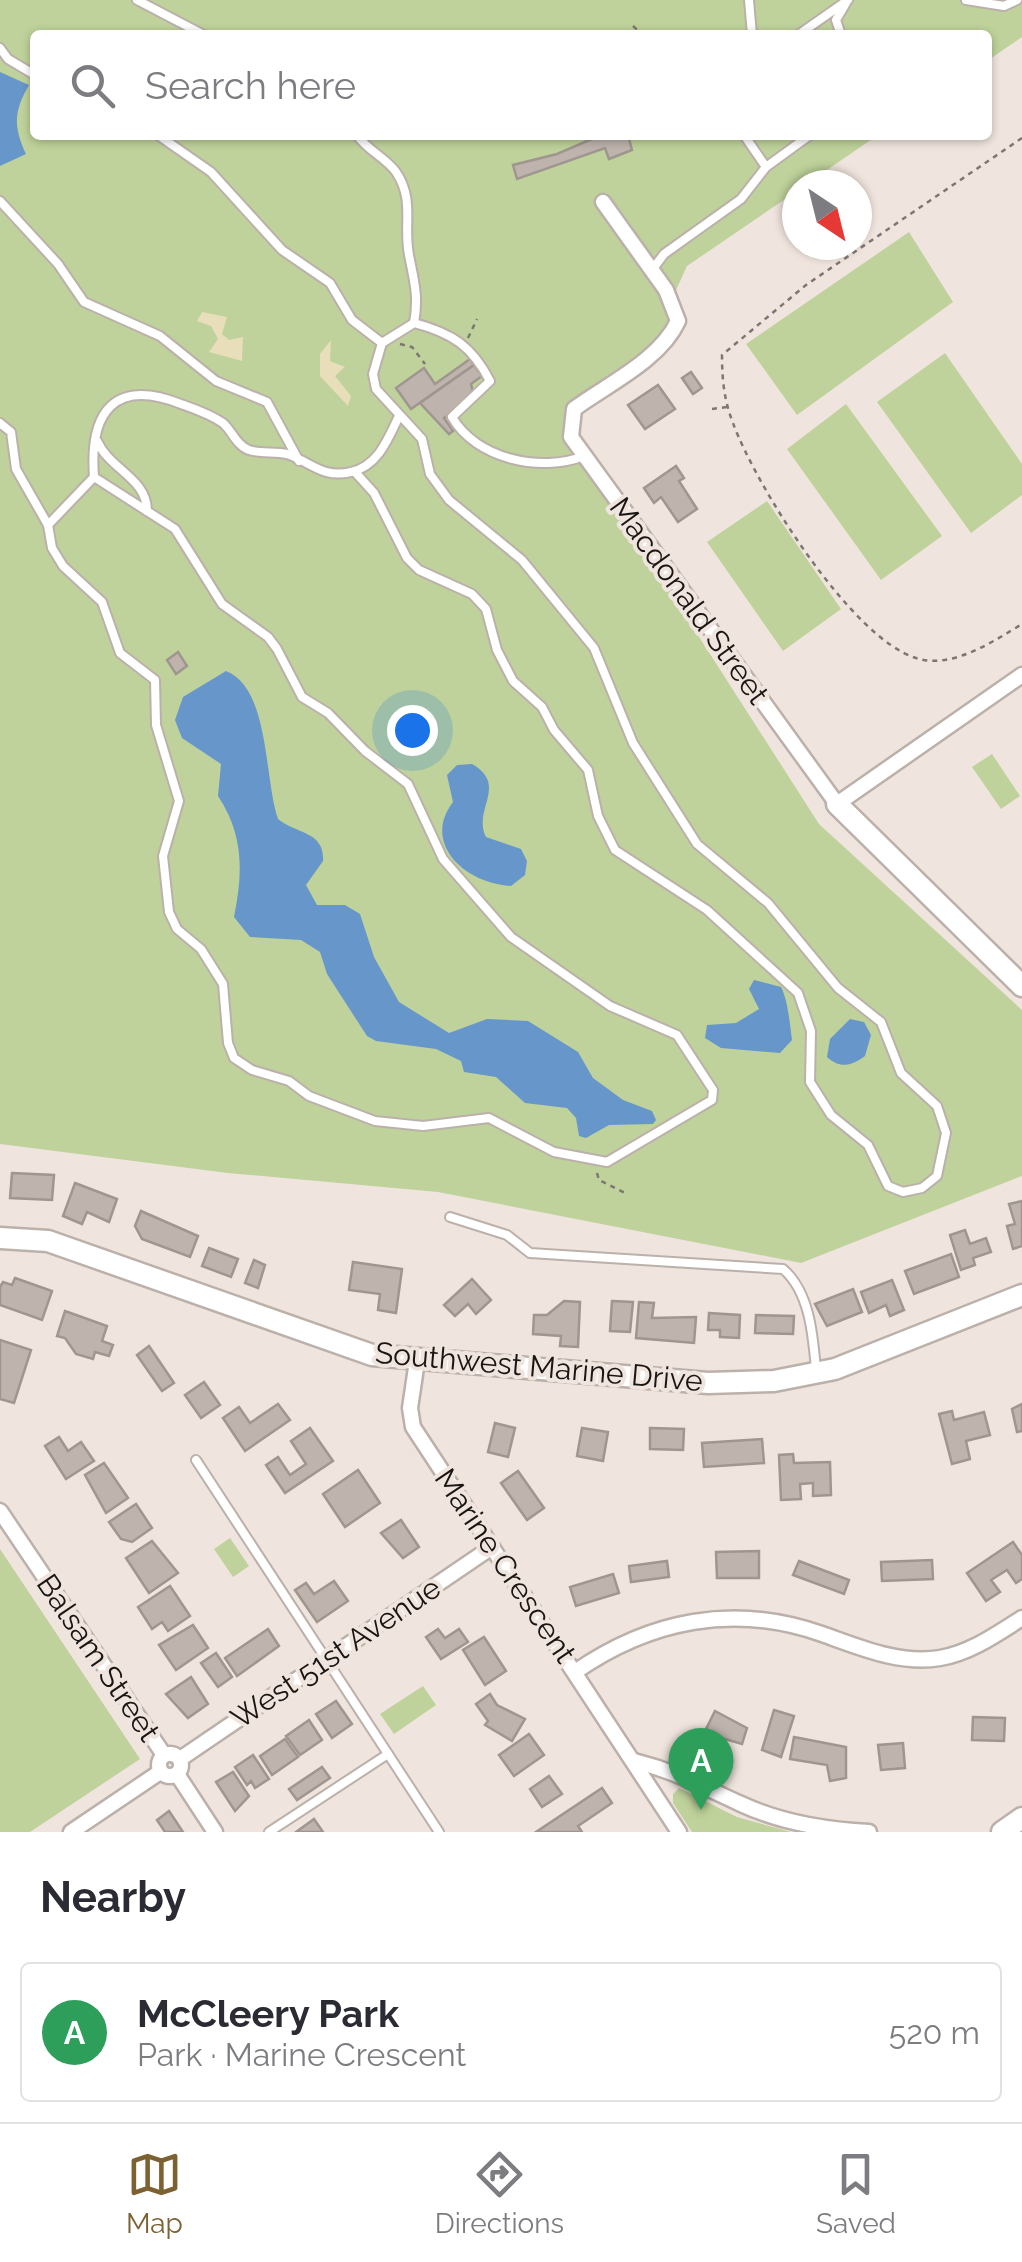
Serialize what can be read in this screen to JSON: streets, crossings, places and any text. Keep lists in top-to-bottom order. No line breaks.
{"streets":{"main road":["Macdonald Street","Southwest Marine Drive"],"street":["Marine Crescent","West 51st Avenue","Balsam Street"]},"crossings":[["Southwest Marine Drive","Marine Crescent"],["Marine Crescent","West 51st Avenue"],["West 51st Avenue","Balsam Street"]],"north":"bottom right","page":{"search":"Search here","pins":"A","heading":"Nearby","list":[{"mark":"A","name":"McCleery Park","note":"Park · Marine Crescent","value":"520 m"}],"nav":["Map","Directions","Saved"]}}
